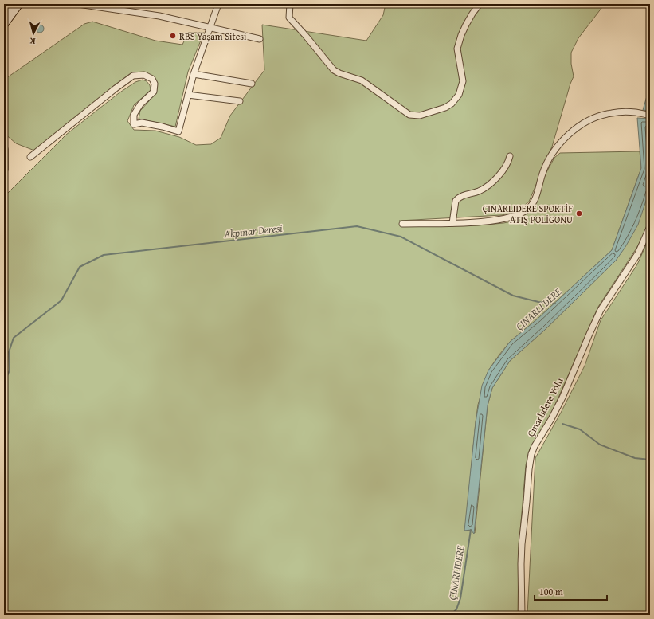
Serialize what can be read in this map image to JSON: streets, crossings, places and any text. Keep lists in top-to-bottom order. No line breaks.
{"streets":{"street":["Çınarlıdere Yolu"]},"water":["Akpınar Deresi","ÇINARLI DERE","ÇINARLIDERE"],"places":["RBS Yaşam Sitesi","ÇINARLIDERE SPORTİF ATIŞ POLİGONU"],"scale_bar":"100 m","north":"bottom"}
